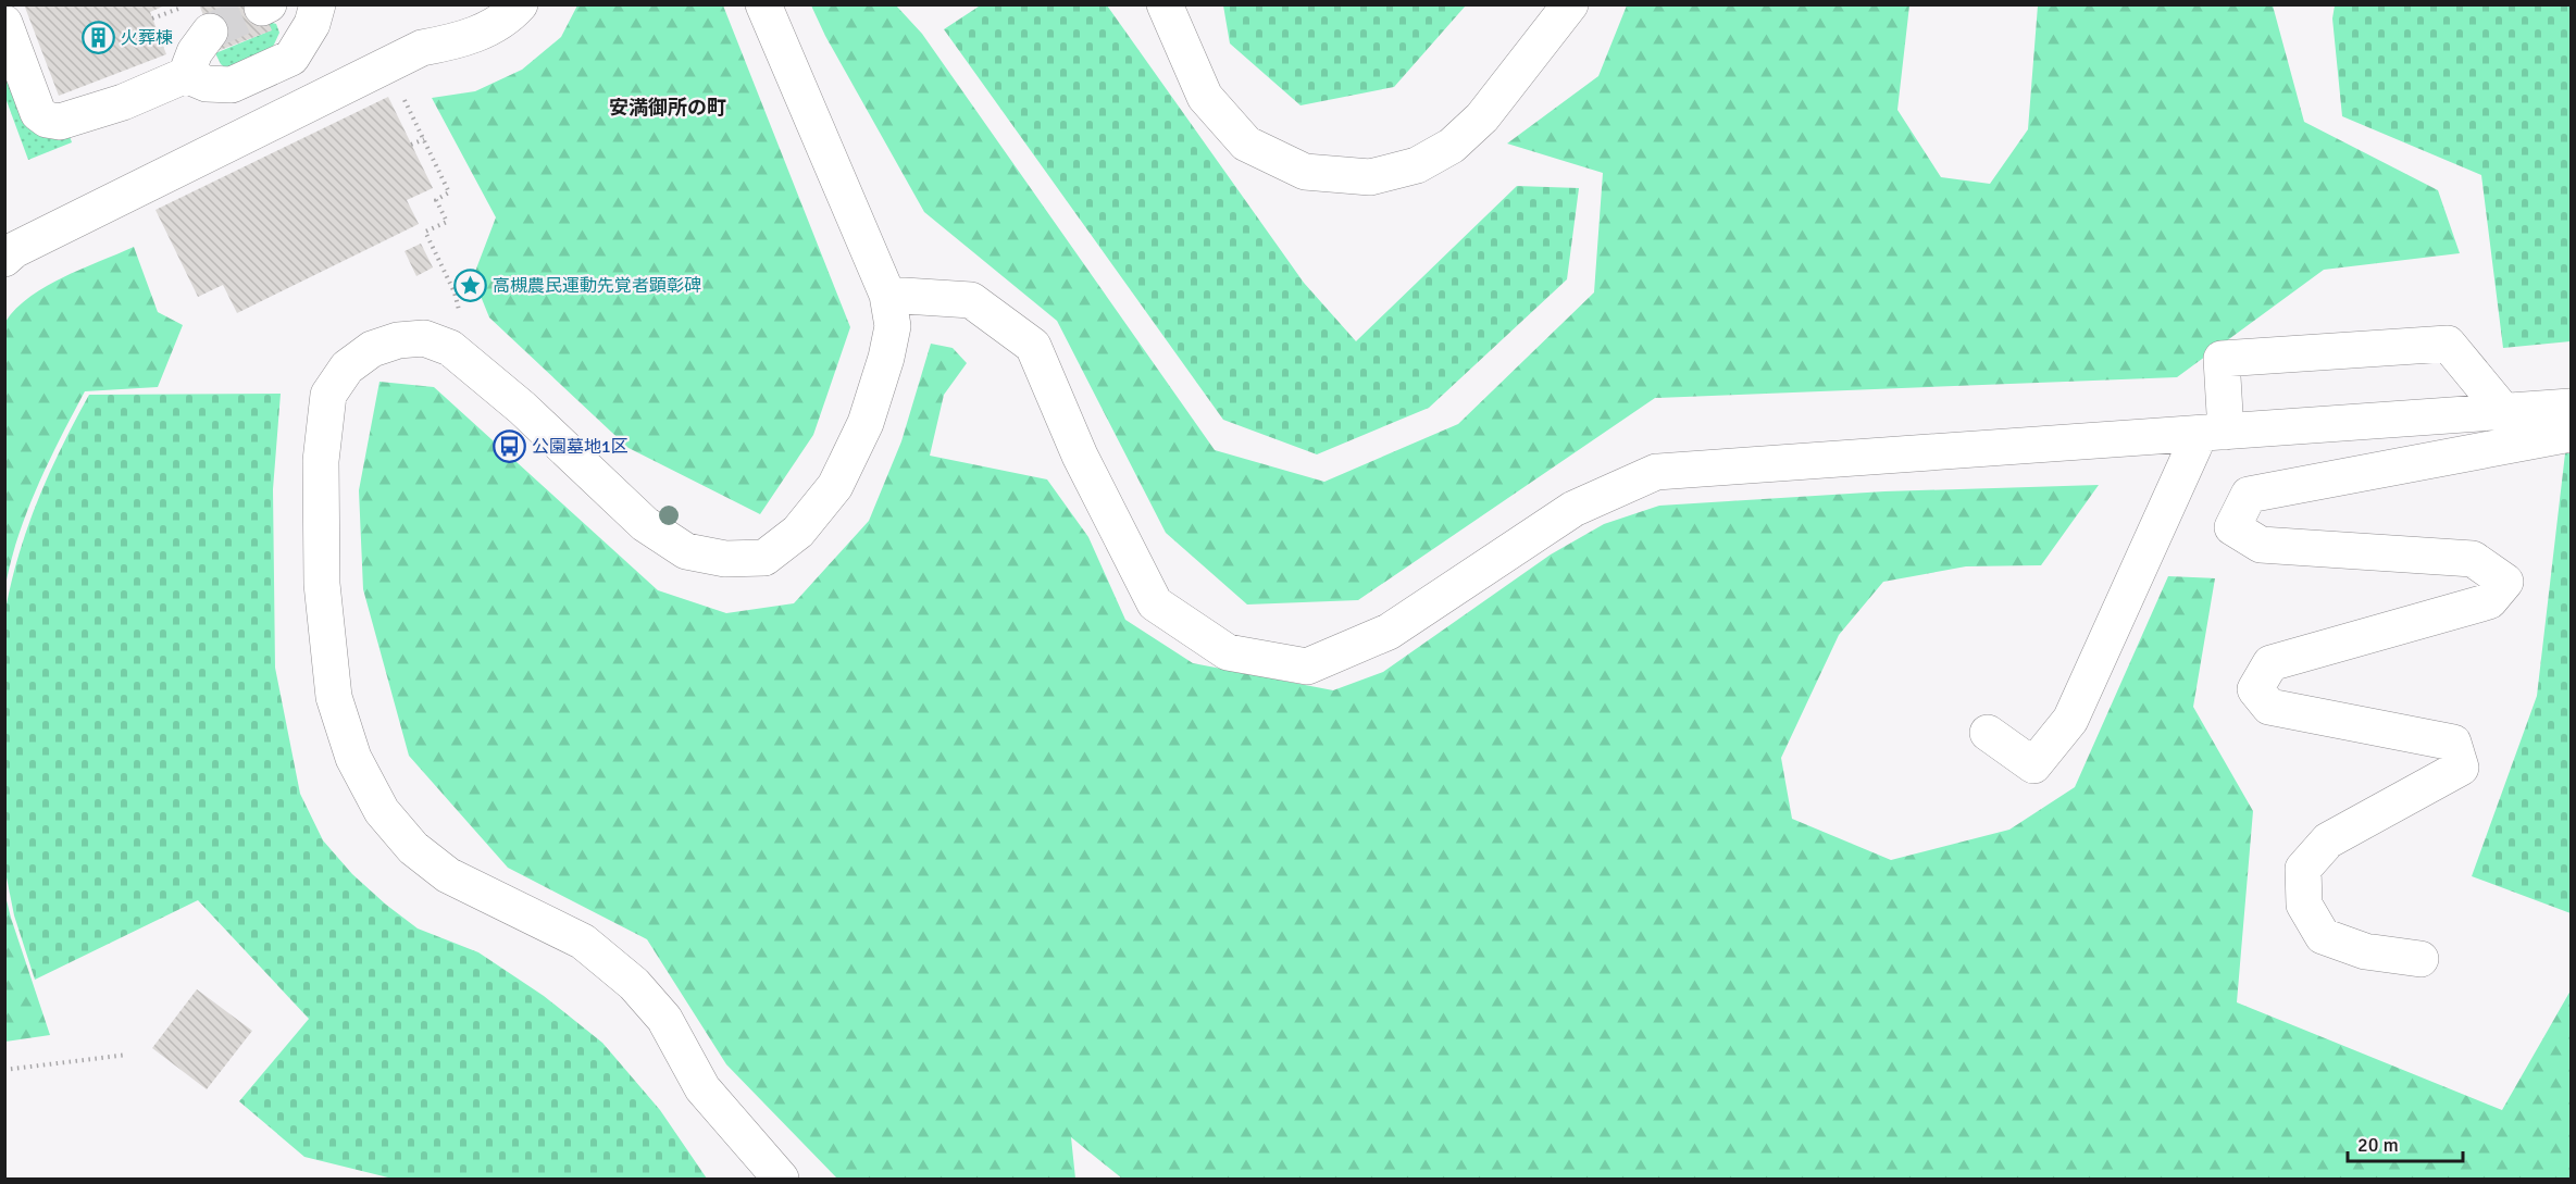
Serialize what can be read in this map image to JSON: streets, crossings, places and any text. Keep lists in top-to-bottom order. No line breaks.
{"districts":["安満御所の町"],"places":{"building":["火葬棟"],"place":["高槻農民運動先覚者顕彰碑"],"bus stop":["公園墓地1区"]},"scale_bar":"20 m"}
